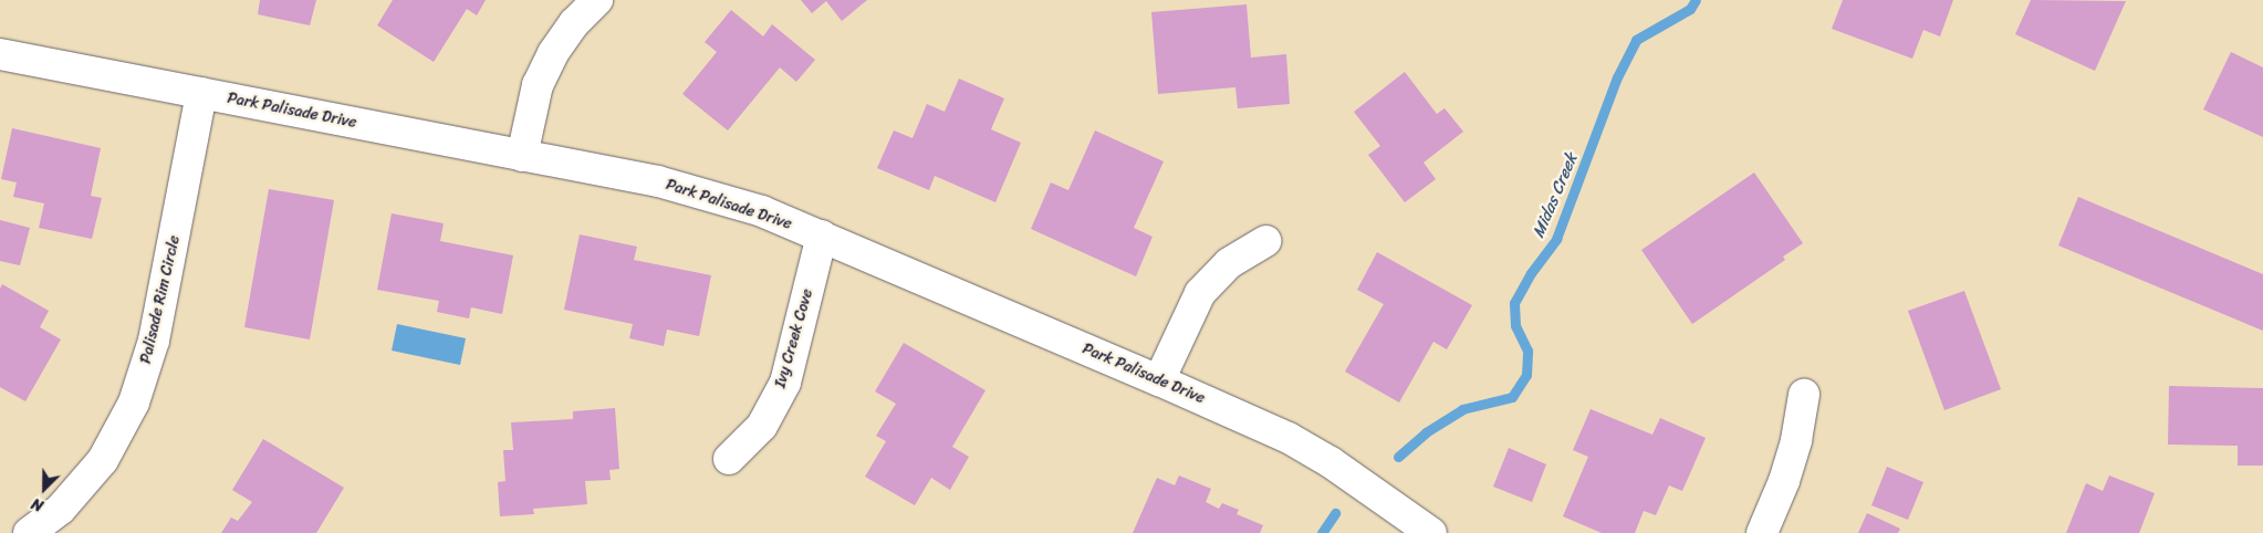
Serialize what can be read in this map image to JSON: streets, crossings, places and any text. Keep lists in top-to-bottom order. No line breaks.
{"streets":{"street":["Park Palisade Drive","Palisade Rim Circle","Ivy Creek Cove"]},"crossings":[["Park Palisade Drive","Palisade Rim Circle"],["Park Palisade Drive","Ivy Creek Cove"]],"water":["Midas Creek"],"north":"bottom left"}
